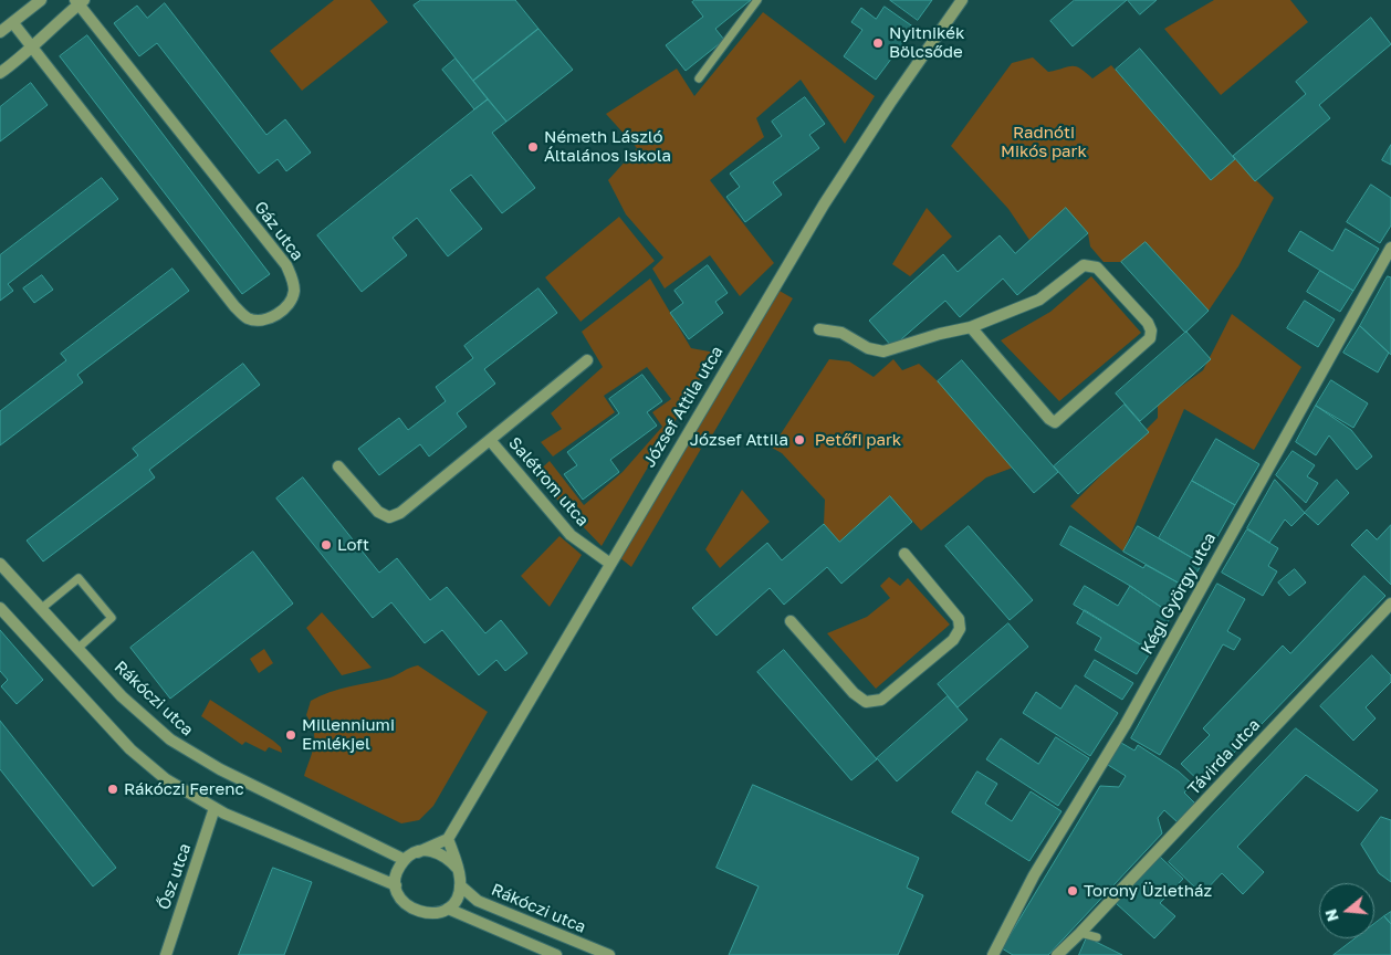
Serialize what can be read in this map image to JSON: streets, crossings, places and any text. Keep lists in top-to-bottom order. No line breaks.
{"streets":{"street":["Gáz utca","József Attila utca","Salétrom utca","Kégl György utca","Rákóczi utca","Távirda utca","Ősz utca"]},"crossings":[["József Attila utca","Salétrom utca"]],"parks":["Radnóti Mikós park","Petőfi park"],"places":["Nyitnikék Bölcsőde","Németh László Általános Iskola","József Attila","Loft","Millenniumi Emlékjel","Rákóczi Ferenc","Torony Üzletház"],"north":"left"}
